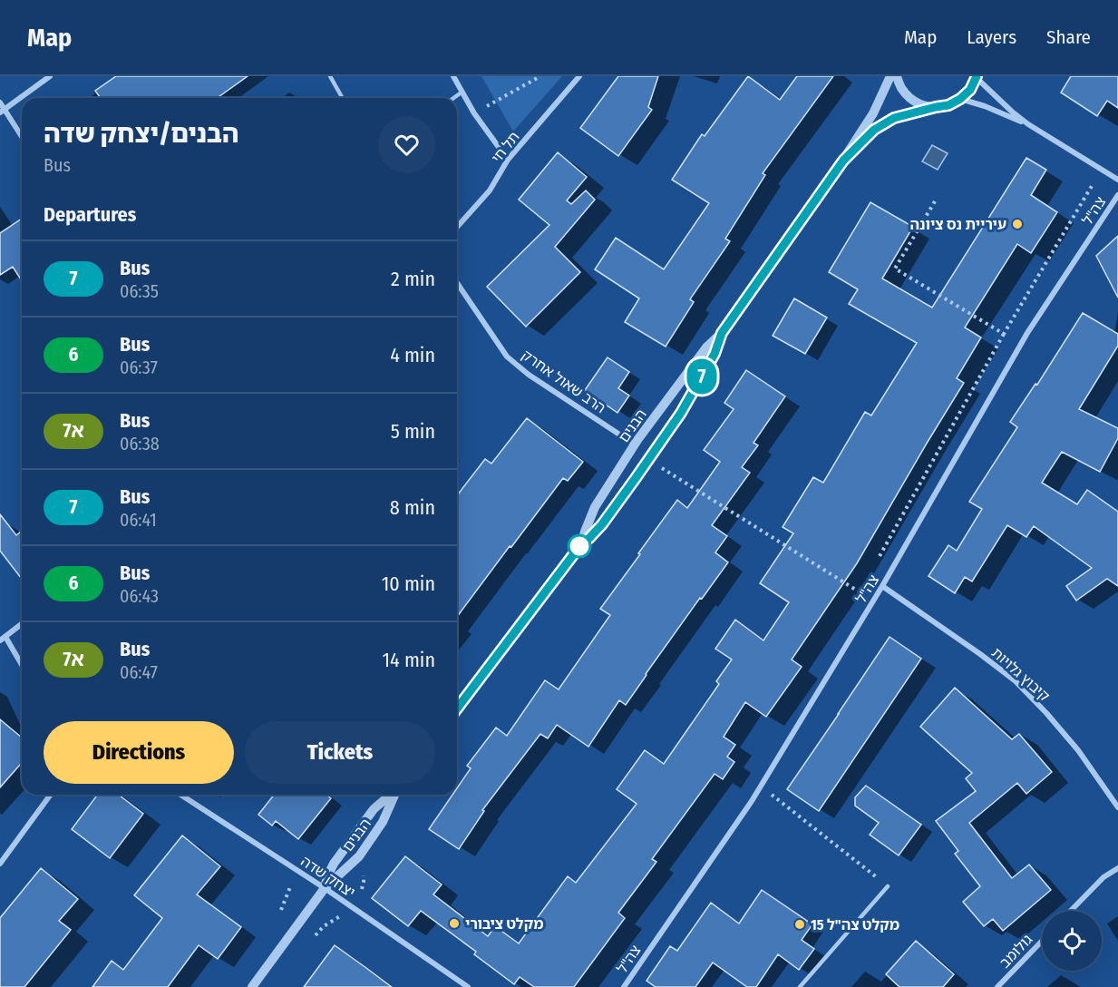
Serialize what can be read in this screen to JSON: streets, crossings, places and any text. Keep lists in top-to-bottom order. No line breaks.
{"streets":{"street":["תל חי","צה\"ל","הרב שאול אחרק","הבנים","קיבוץ גלויות","יצחק שדה","גולומב"]},"crossings":[["צה\"ל","קיבוץ גלויות"],["הרב שאול אחרק","הבנים"],["הבנים","יצחק שדה"]],"places":["עיריית נס ציונה","מקלט ציבורי","מקלט צה\"ל 15"],"lines":["bus line 7"],"page":{"header":"Map","nav":["Map","Layers","Share"],"on_map":"7","heading":[["הבנים/יצחק שדה","Bus"],"Departures"],"list":[{"mark":"7","name":"Bus","note":"06:35","value":"2 min"},{"mark":"6","name":"Bus","note":"06:37","value":"4 min"},{"mark":"7א","name":"Bus","note":"06:38","value":"5 min"},{"mark":"7","name":"Bus","note":"06:41","value":"8 min"},{"mark":"6","name":"Bus","note":"06:43","value":"10 min"},{"mark":"7א","name":"Bus","note":"06:47","value":"14 min"}],"buttons":["Directions","Tickets"]}}
